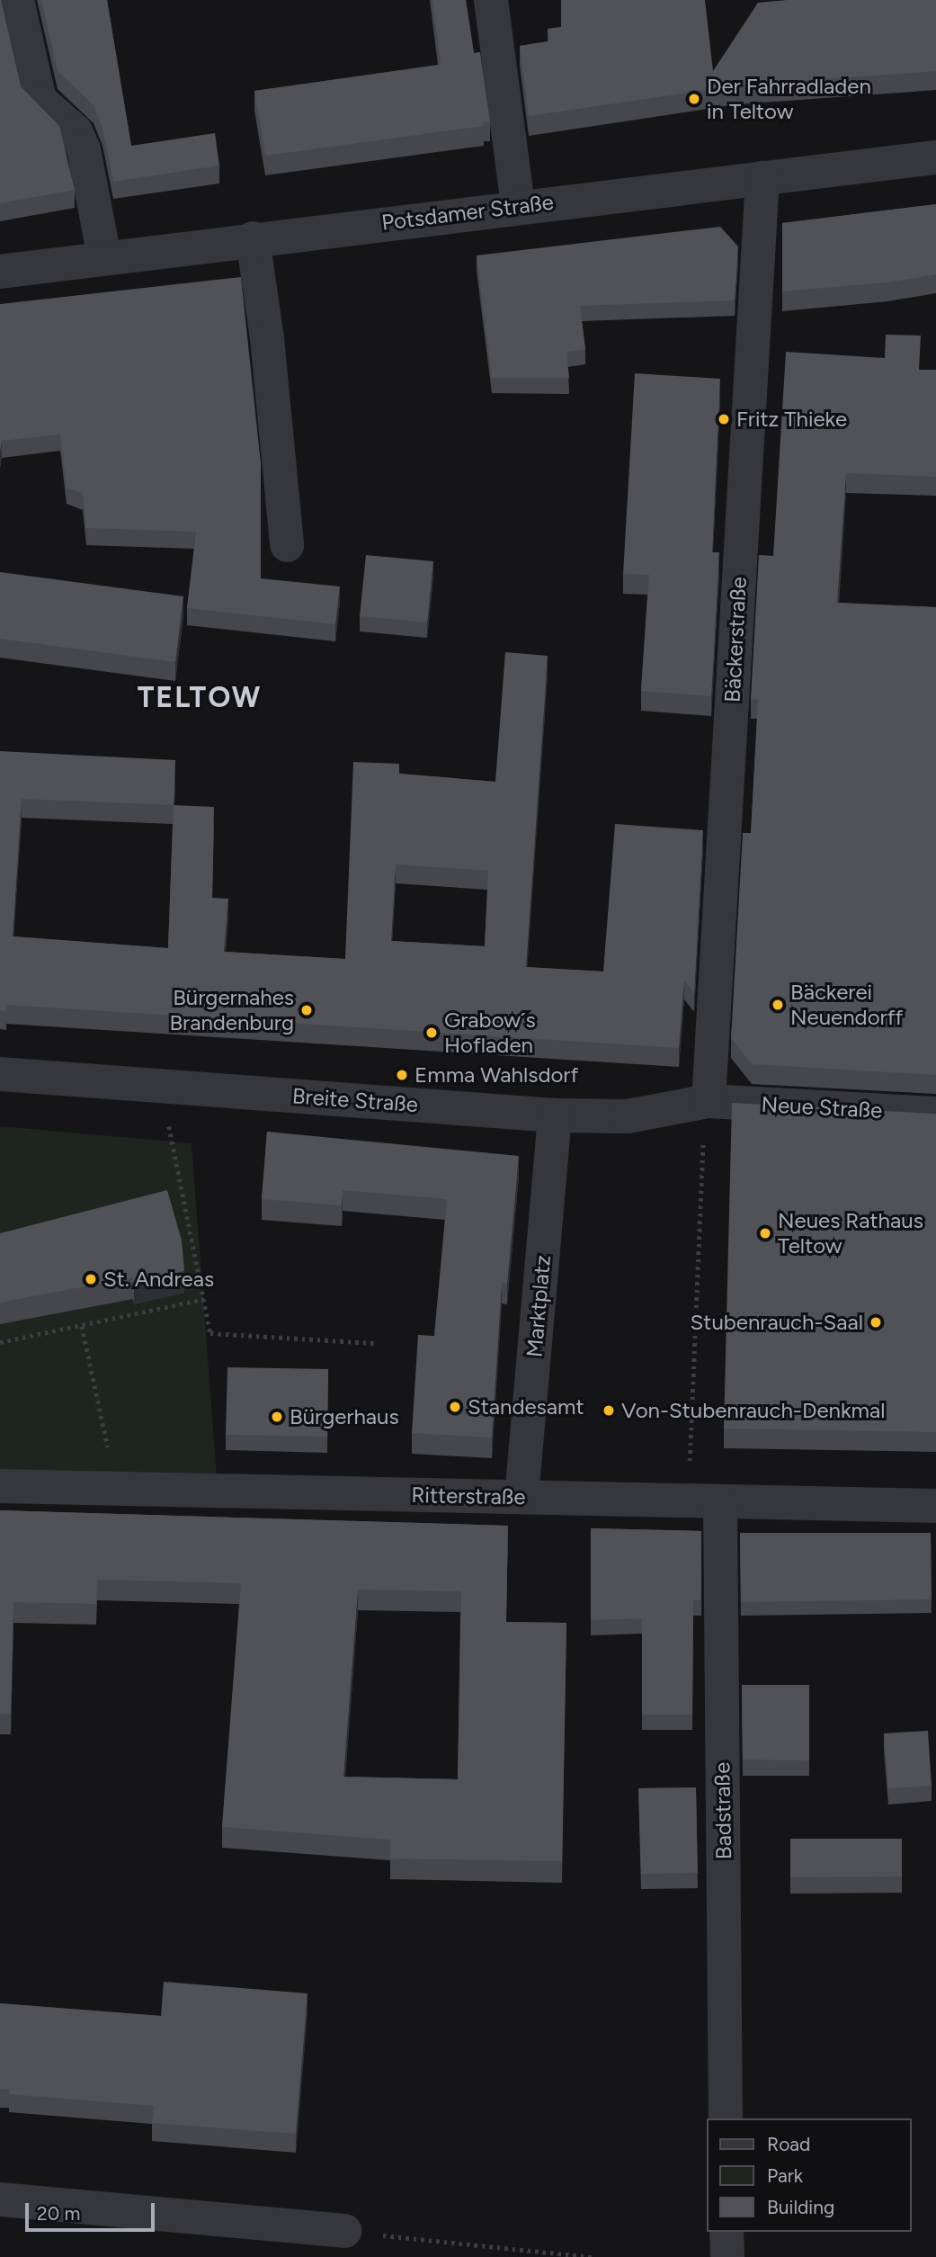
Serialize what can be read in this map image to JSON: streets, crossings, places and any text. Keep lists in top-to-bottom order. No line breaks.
{"streets":{"street":["Potsdamer Straße","Bäckerstraße","Breite Straße","Neue Straße","Marktplatz","Ritterstraße","Badstraße"]},"crossings":[["Potsdamer Straße","Bäckerstraße"],["Bäckerstraße","Breite Straße"],["Bäckerstraße","Neue Straße"],["Breite Straße","Neue Straße"],["Breite Straße","Marktplatz"],["Marktplatz","Ritterstraße"],["Ritterstraße","Badstraße"]],"districts":["TELTOW"],"places":["Der Fahrradladen in Teltow","Fritz Thieke","Bäckerei Neuendorff","Bürgernahes Brandenburg","Grabow´s Hofladen","Emma Wahlsdorf","Neues Rathaus Teltow","St. Andreas","Stubenrauch-Saal","Standesamt","Von-Stubenrauch-Denkmal","Bürgerhaus"],"legend":["Road","Park","Building"],"scale_bar":"20 m"}
